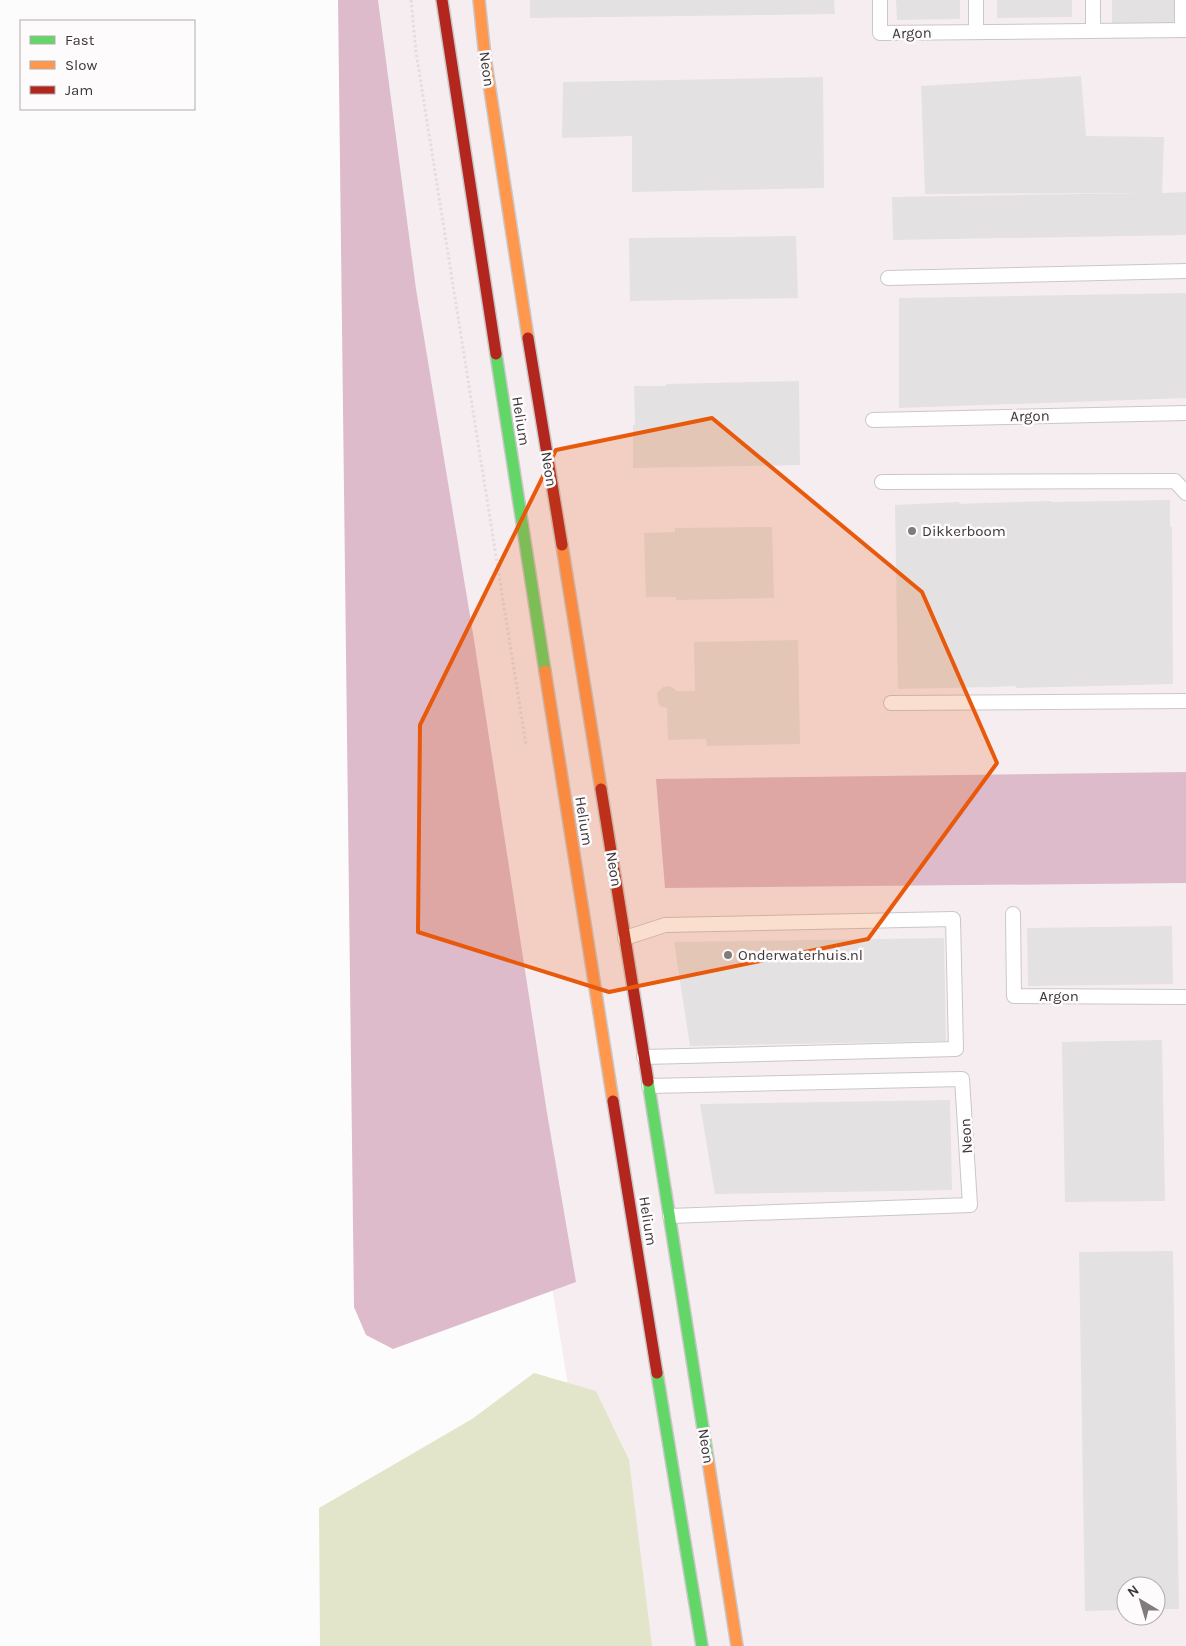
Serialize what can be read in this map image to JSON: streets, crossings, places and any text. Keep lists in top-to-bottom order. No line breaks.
{"streets":{"street":["Neon","Helium"],"lane":["Argon"]},"places":["Dikkerboom","Onderwaterhuis.nl"],"legend":["Fast","Slow","Jam"],"north":"top left"}
